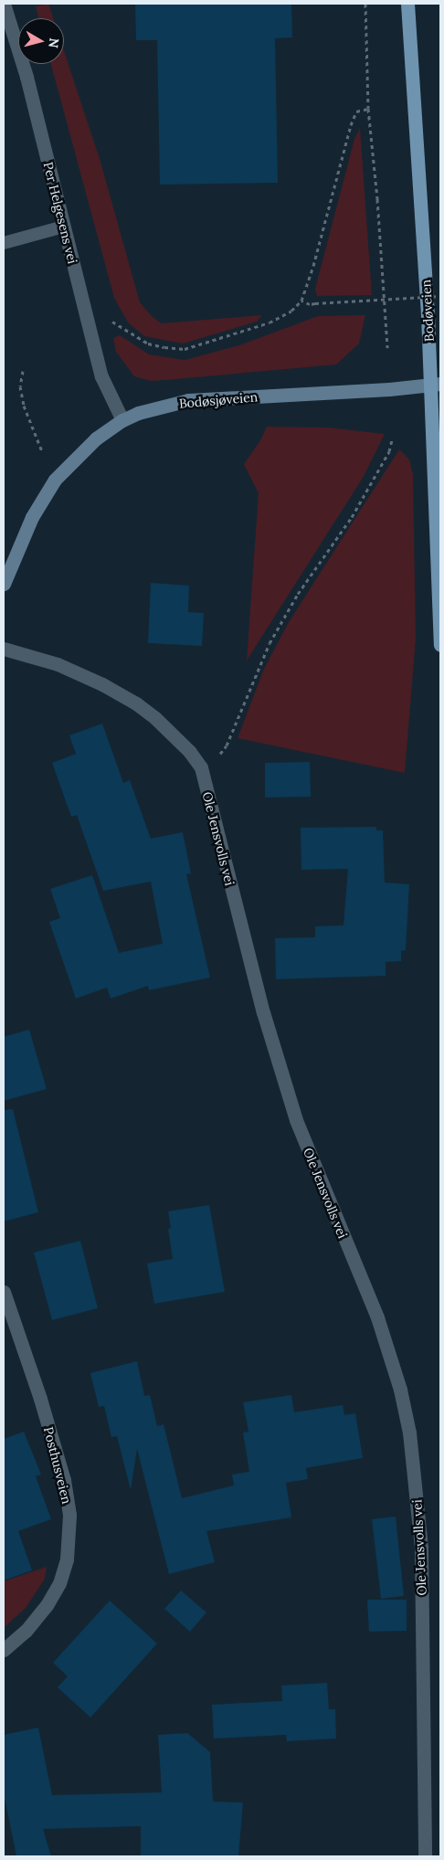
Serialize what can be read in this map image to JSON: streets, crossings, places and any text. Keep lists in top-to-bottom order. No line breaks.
{"streets":{"main road":["Bodøveien"],"street":["Per Helgesens vei","Bodøsjøveien","Ole Jensvolls vei","Posthusveien"]},"crossings":[["Per Helgesens vei","Bodøsjøveien"],["Bodøveien","Bodøsjøveien"]],"north":"right"}
